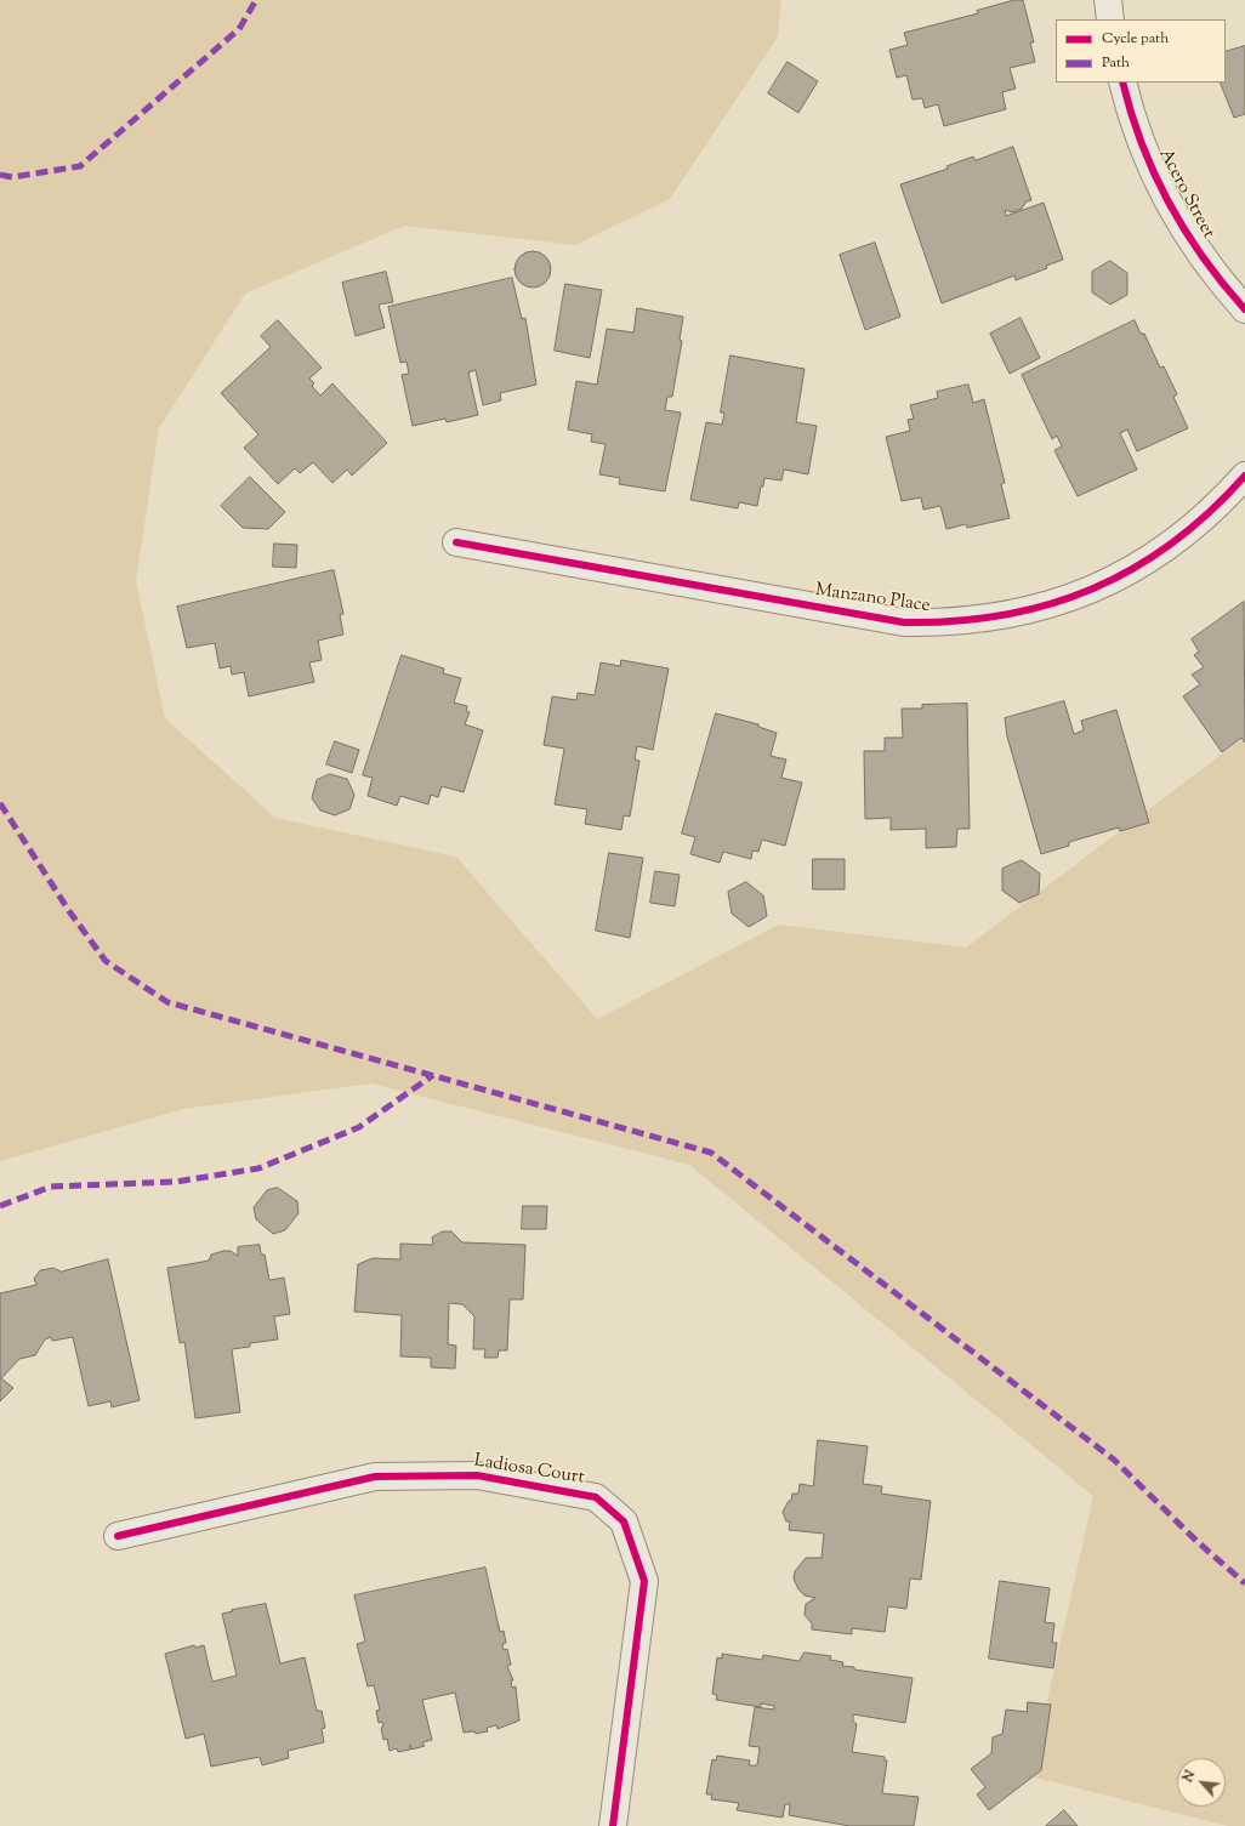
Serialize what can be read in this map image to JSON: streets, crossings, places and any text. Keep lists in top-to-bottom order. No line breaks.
{"streets":{"street":["Acero Street","Manzano Place","Ladiosa Court"]},"legend":["Cycle path","Path"],"north":"top left"}
